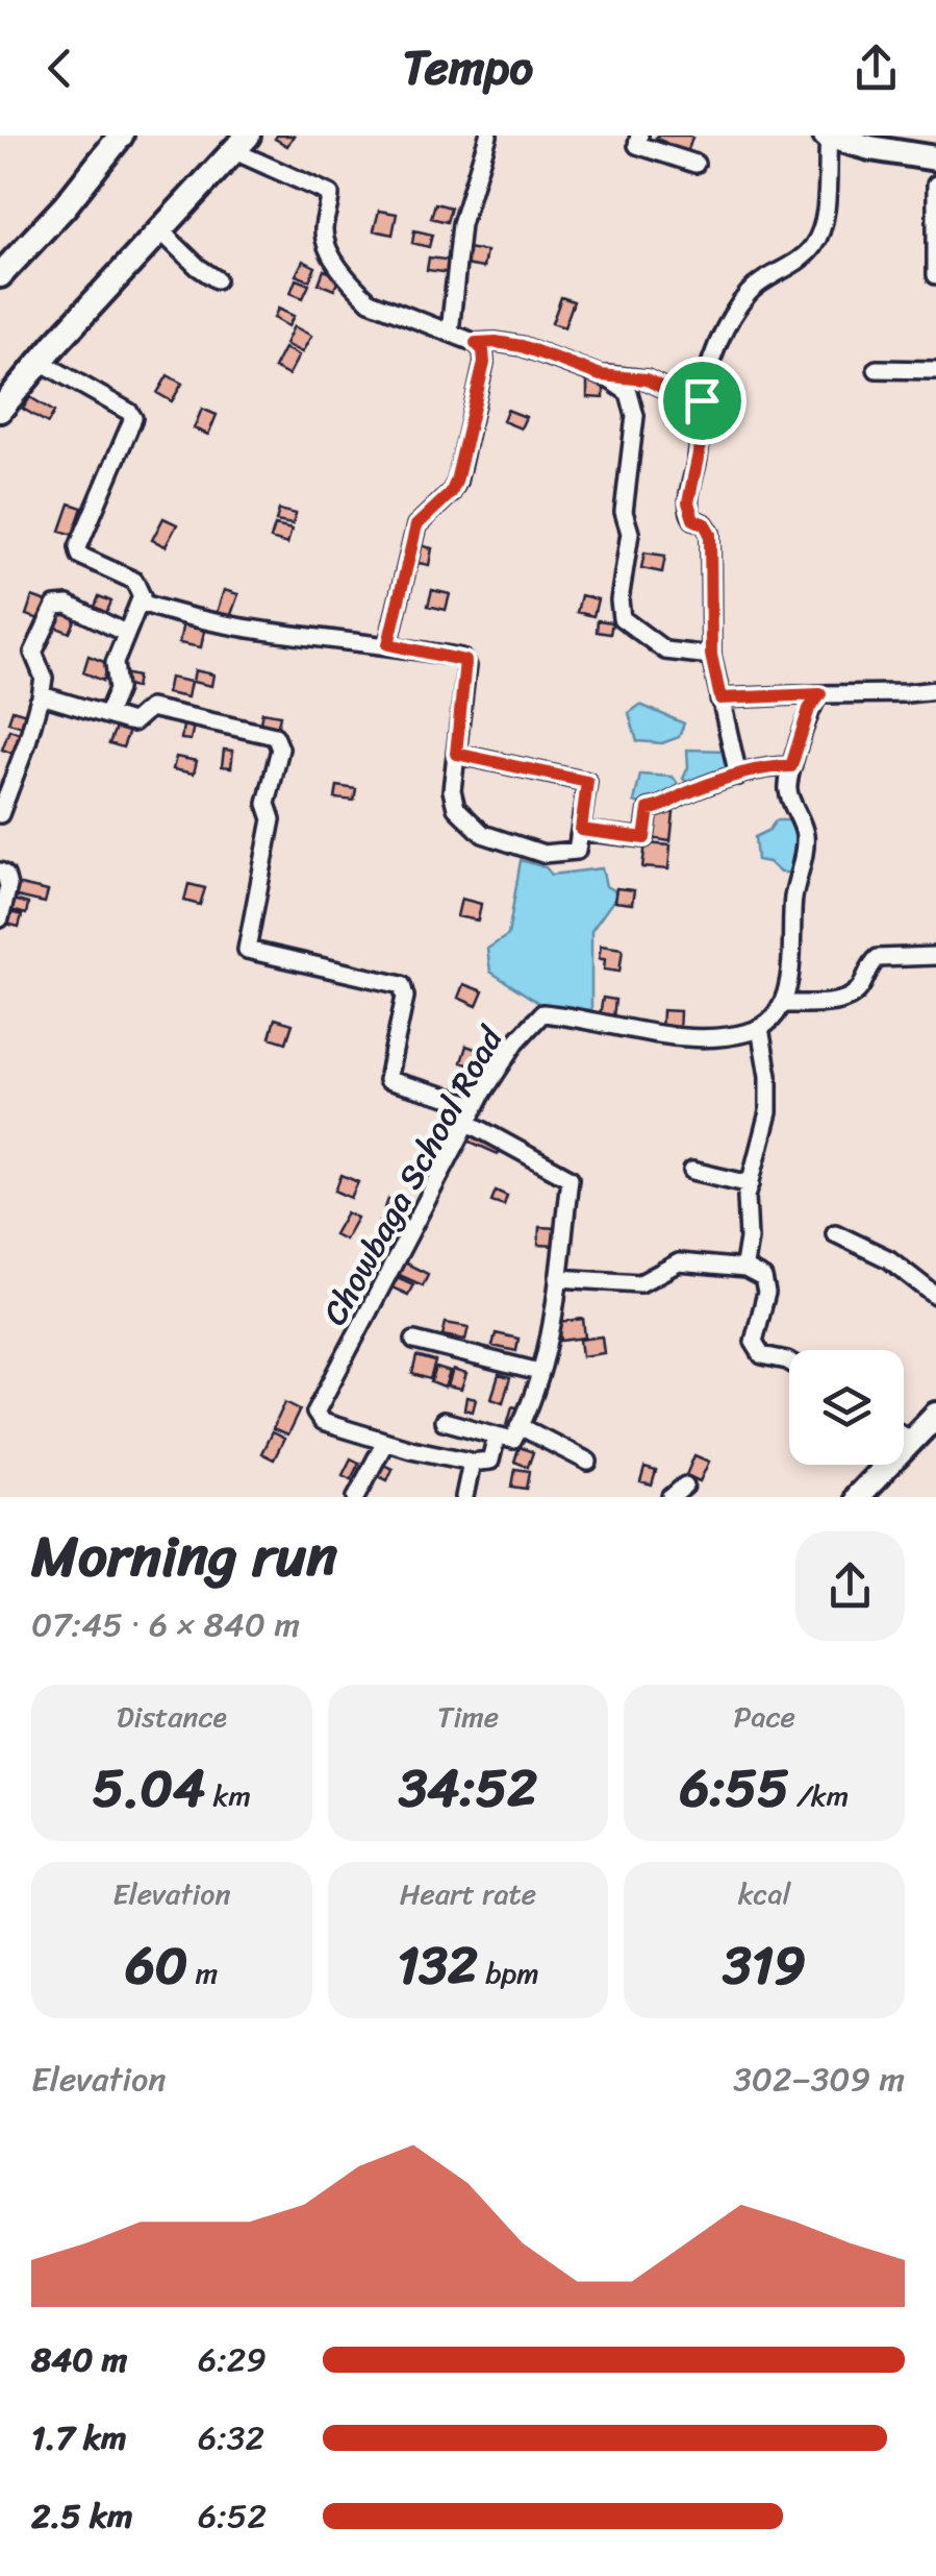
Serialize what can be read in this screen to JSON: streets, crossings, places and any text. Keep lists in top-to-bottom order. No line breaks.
{"streets":{"street":["Chowbaga School Road"]},"page":{"header":"Tempo","heading":["Morning run","07:45 · 6 × 840 m"],"stats":[["Distance","5.04 km"],["Time","34:52"],["Pace","6:55 /km"],["Elevation","60 m"],["Heart rate","132 bpm"],["kcal","319"]],"chart":["Elevation","302–309 m"],"list":[{"name":"840 m","note":"6:29"},{"name":"1.7 km","note":"6:32"},{"name":"2.5 km","note":"6:52"}]}}
